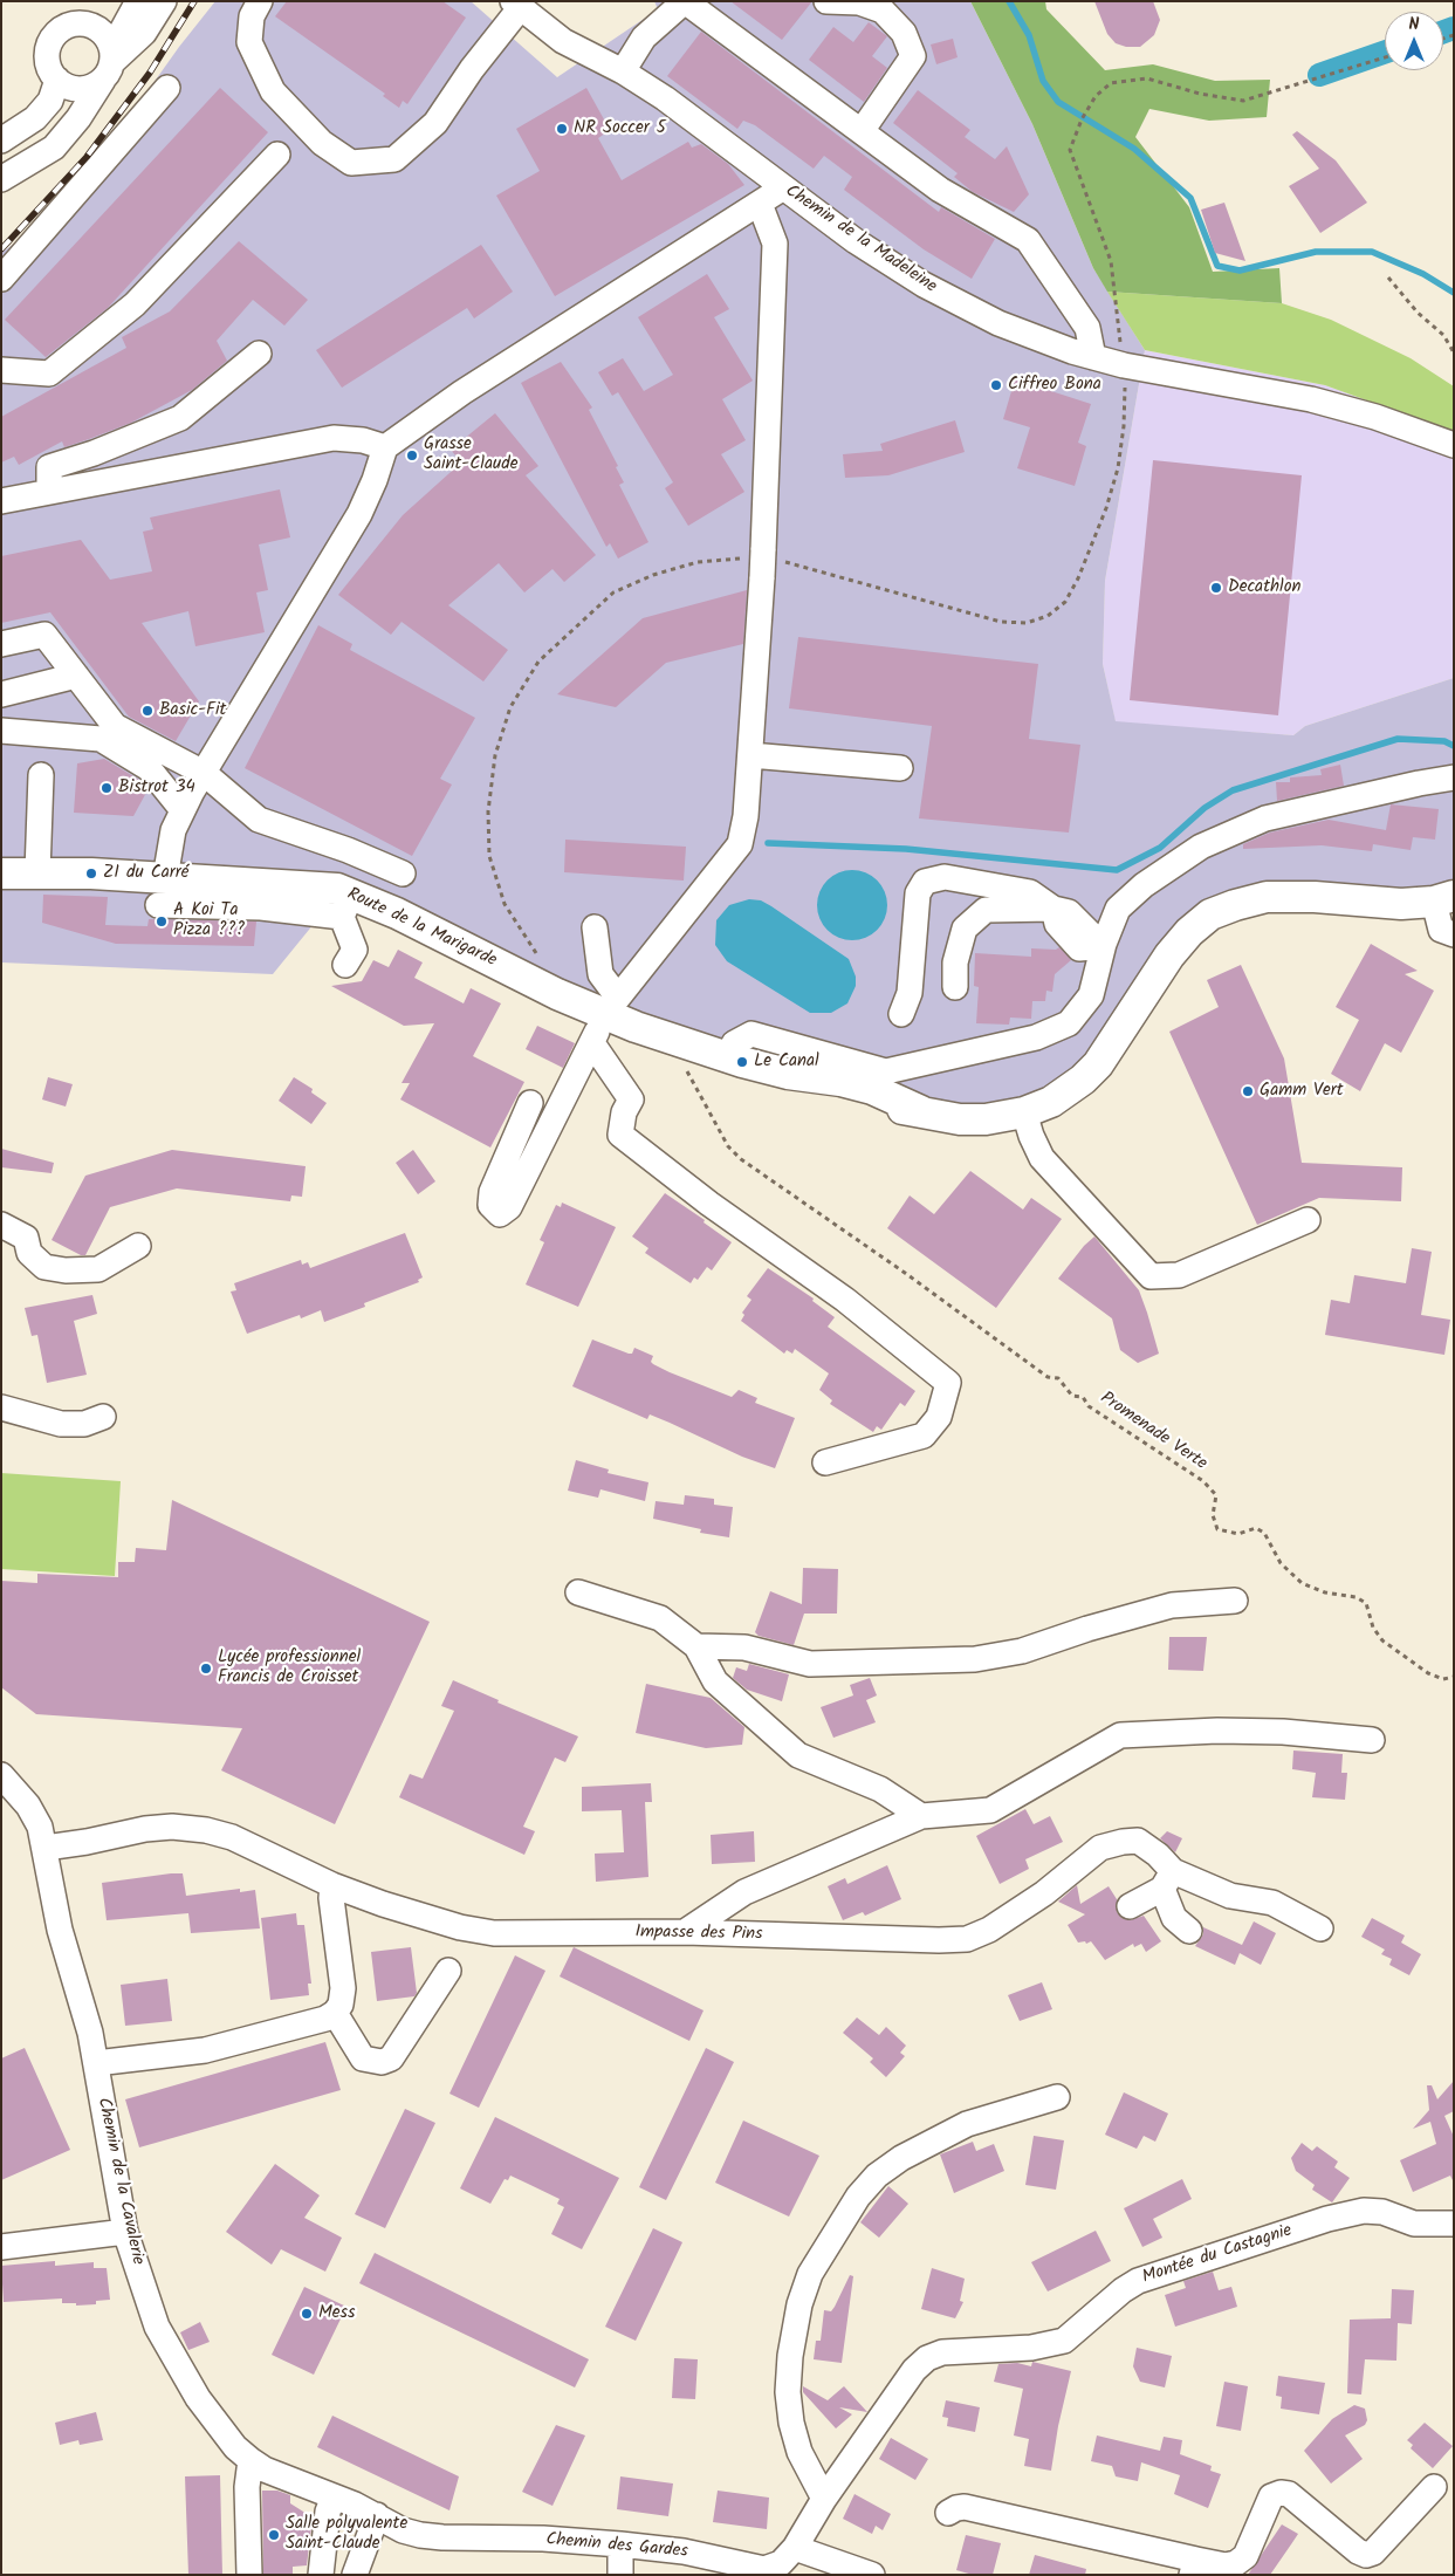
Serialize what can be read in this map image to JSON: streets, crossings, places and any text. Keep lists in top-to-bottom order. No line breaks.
{"streets":{"main road":["Route de la Marigarde"],"street":["Chemin de la Madeleine","Impasse des Pins","Chemin de la Cavalerie","Montée du Castagnie","Chemin des Gardes"],"path":["Promenade Verte"]},"crossings":[["Impasse des Pins","Chemin de la Cavalerie"],["Chemin de la Cavalerie","Chemin des Gardes"],["Montée du Castagnie","Chemin des Gardes"]],"places":["NR Soccer 5","Ciffreo Bona","Grasse Saint-Claude","Decathlon","Basic-Fit","Bistrot 34","ZI du Carré","A Koi Ta Pizza ???","Le Canal","Gamm Vert","Lycée professionnel Francis de Croisset","Mess","Salle polyvalente Saint-Claude"],"north":"top"}
